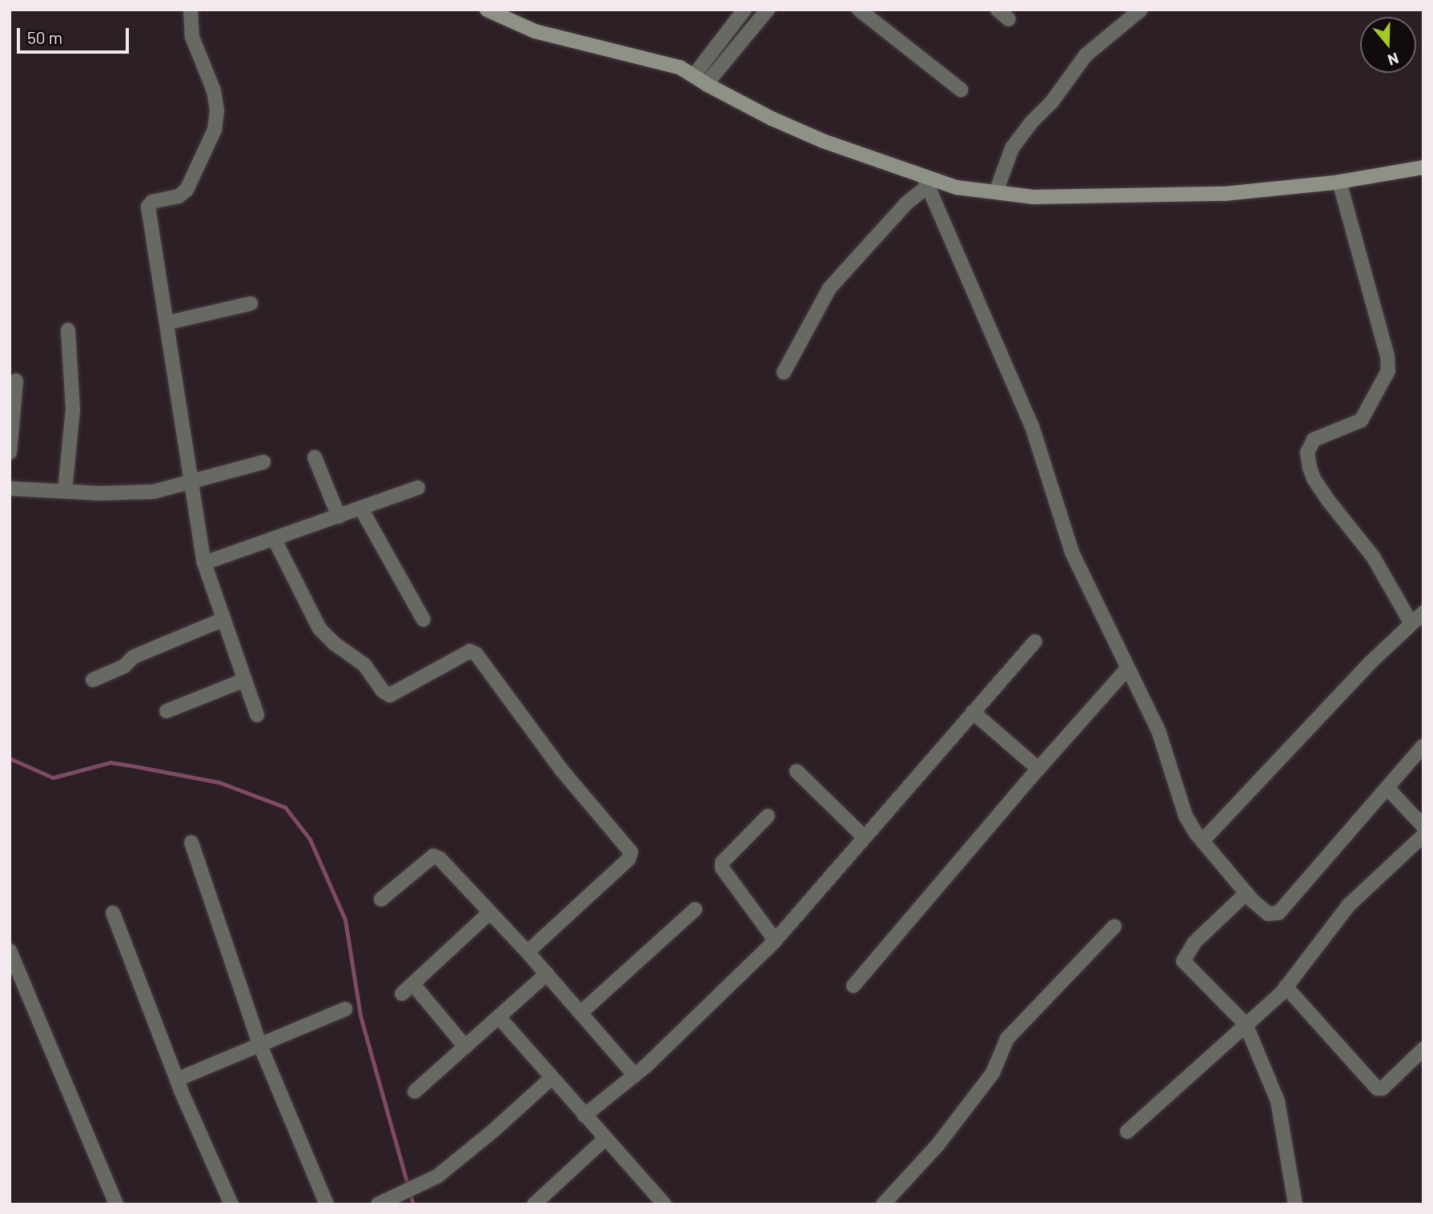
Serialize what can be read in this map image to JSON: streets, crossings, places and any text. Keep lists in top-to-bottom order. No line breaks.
{"scale_bar":"50 m","north":"bottom"}
